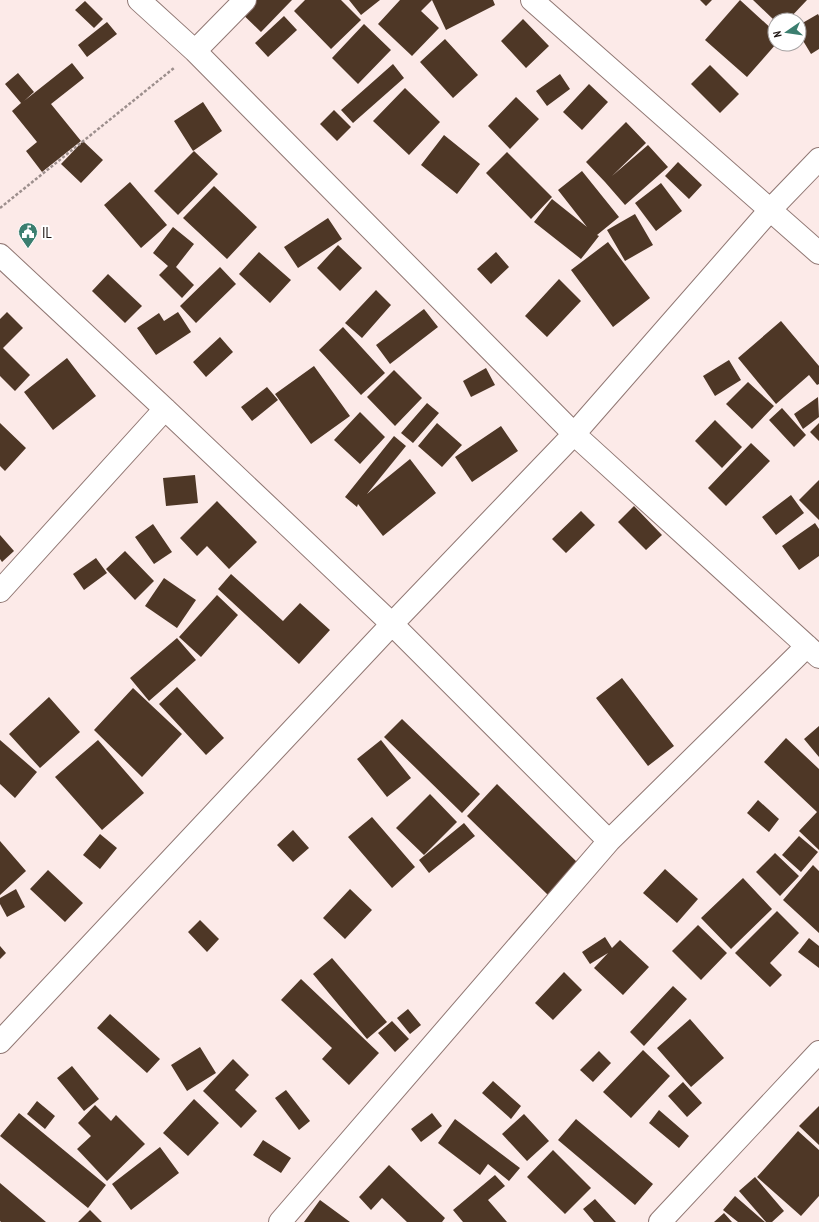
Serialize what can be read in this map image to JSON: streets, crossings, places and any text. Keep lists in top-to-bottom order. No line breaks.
{"places":{"public building":["IL"]},"north":"left"}
